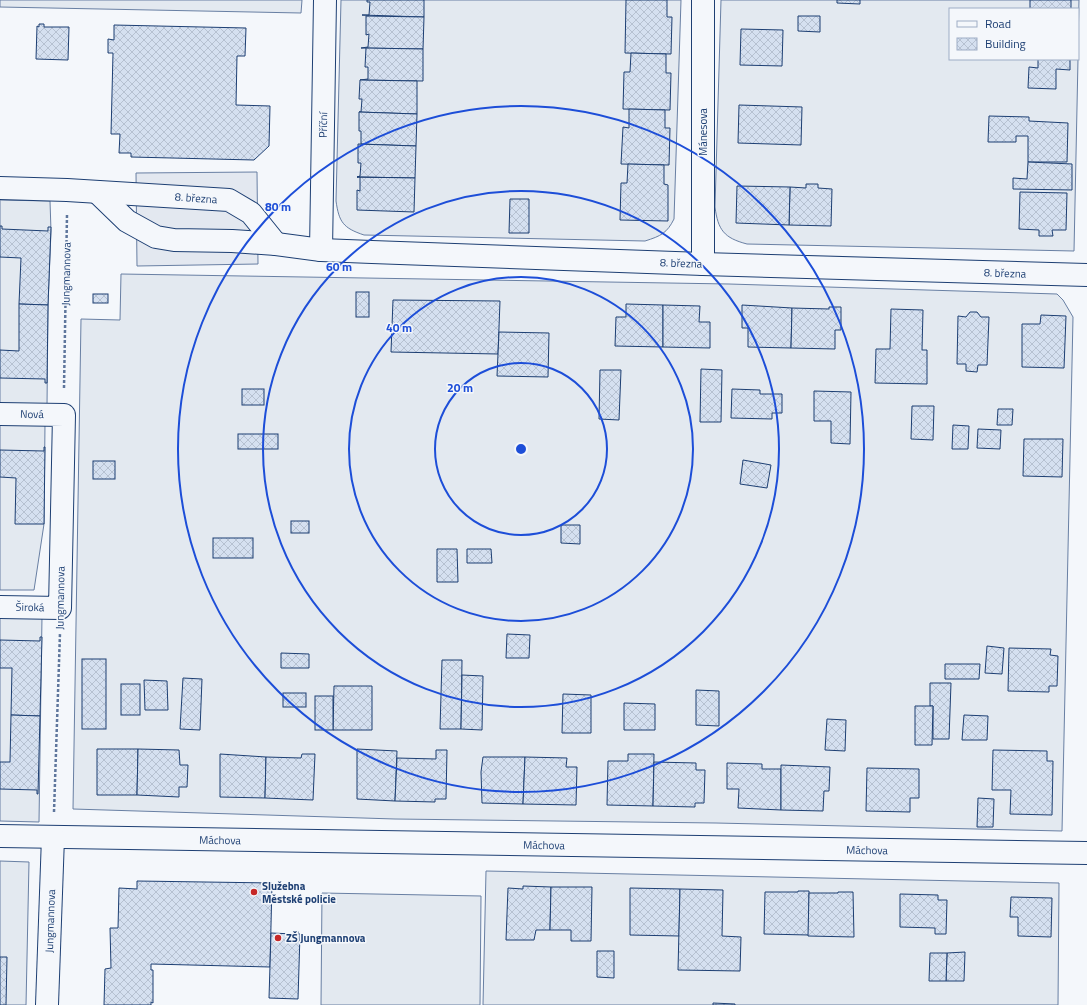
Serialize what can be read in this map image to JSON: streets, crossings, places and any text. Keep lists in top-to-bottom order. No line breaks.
{"streets":{"street":["Příční","Mánesova","8. března","Jungmannova","Nová","Široká","Máchova"]},"crossings":[["Příční","8. března"],["Mánesova","8. března"],["8. března","Jungmannova"],["Jungmannova","Nová"],["Jungmannova","Široká"],["Jungmannova","Máchova"]],"places":["Služebna Městské policie","ZŠ Jungmannova"],"legend":["Road","Building"],"rings":["80 m","60 m","40 m","20 m"]}
